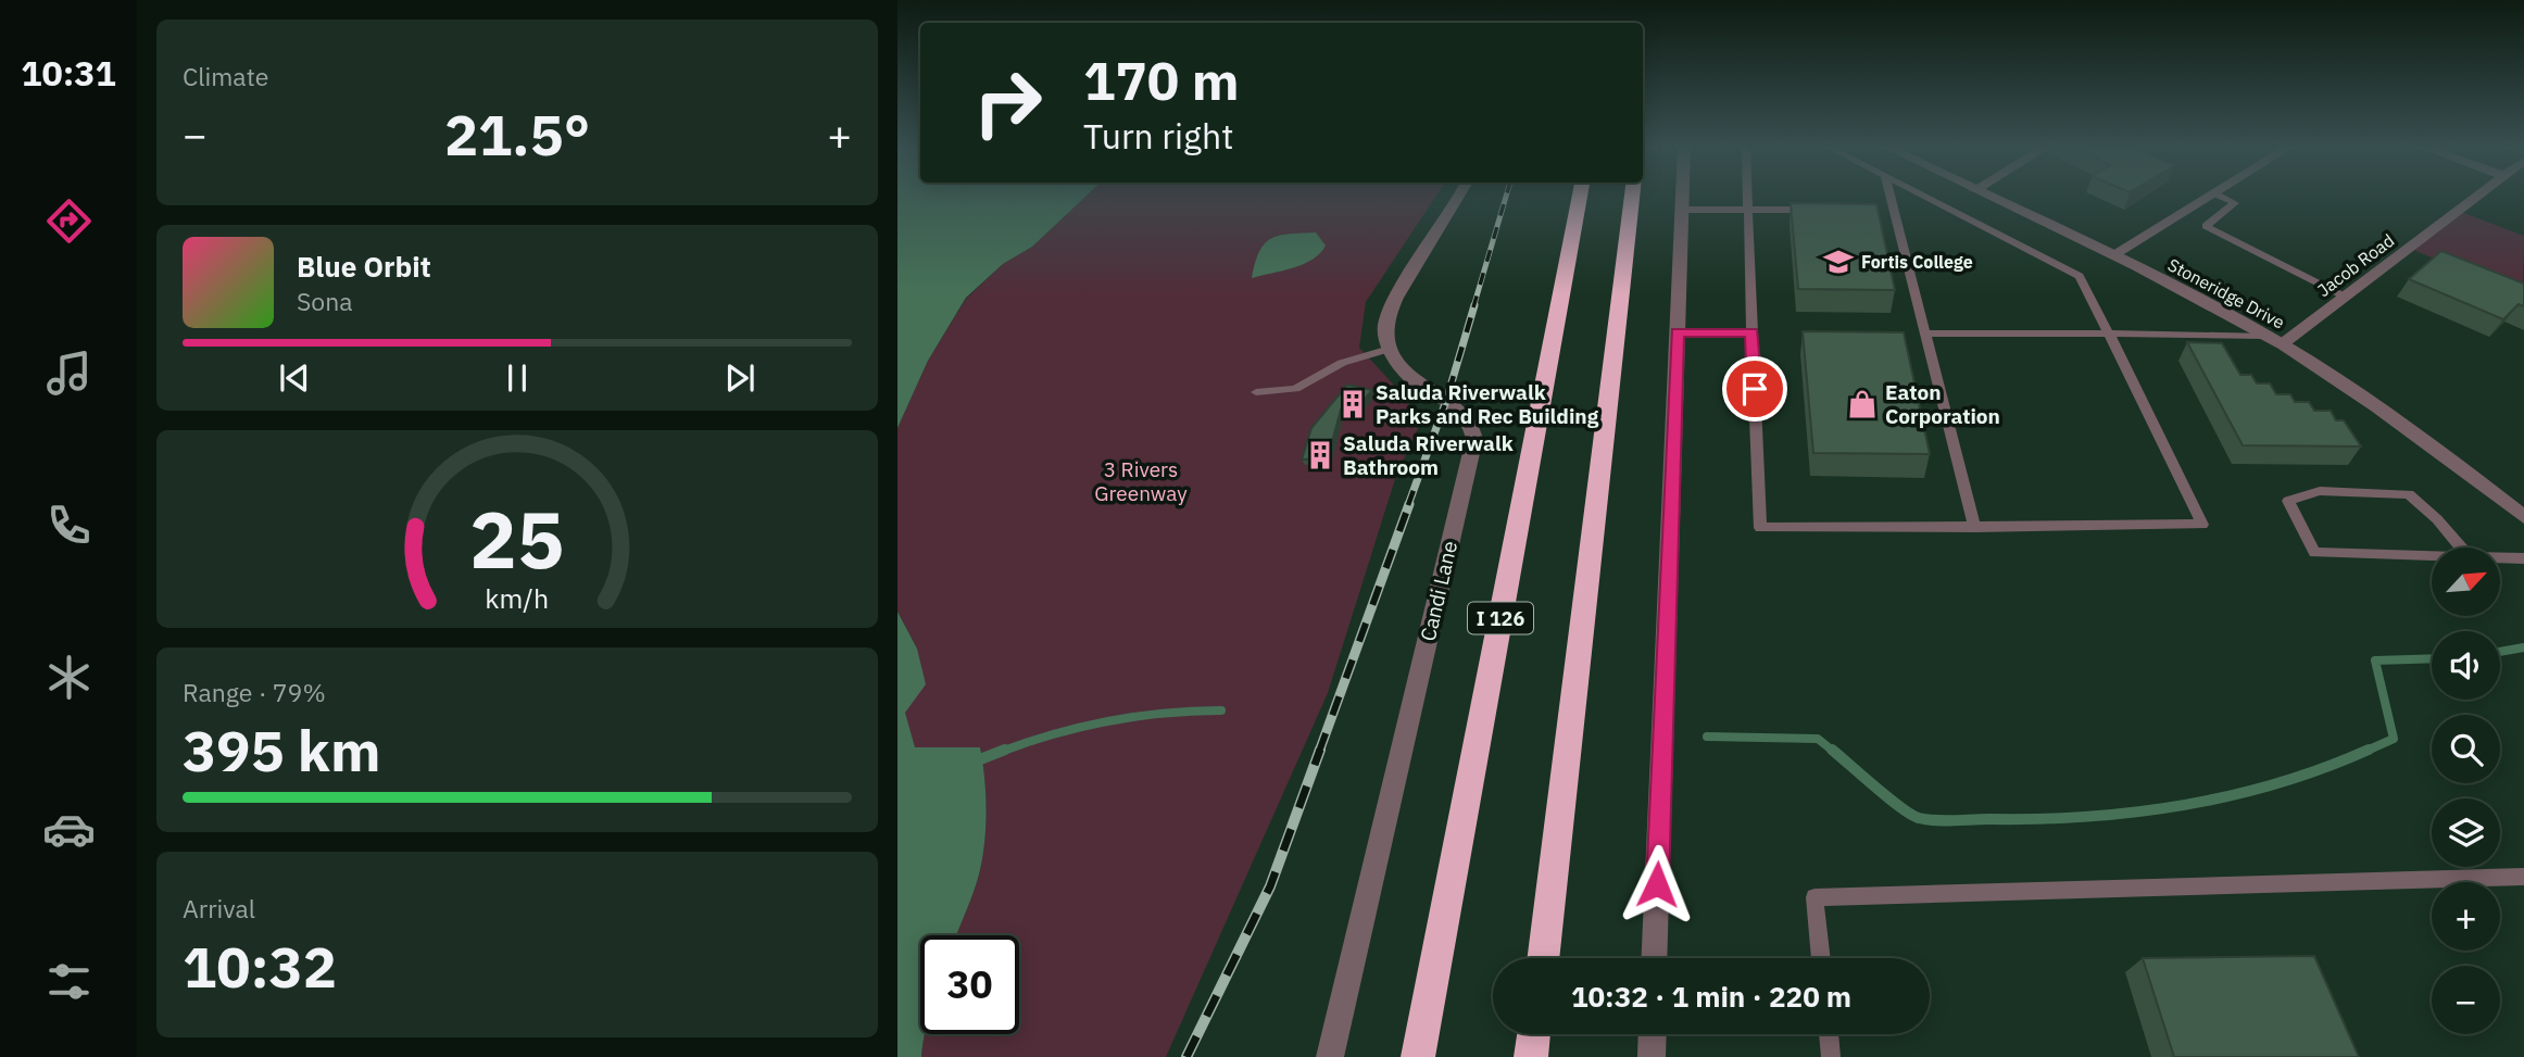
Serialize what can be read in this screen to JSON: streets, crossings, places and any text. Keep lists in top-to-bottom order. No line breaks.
{"streets":{"highway":["I 126"],"street":["Jacob Road","Stoneridge Drive","Candi Lane"]},"crossings":[["Jacob Road","Stoneridge Drive"]],"parks":["3 Rivers Greenway"],"places":{"school or university":["Fortis College"],"building":["Saluda Riverwalk Parks and Rec Building","Saluda Riverwalk Bathroom"],"shop":["Eaton Corporation"]},"north":"top right","page":{"tabs":"10:31","tile":["Climate",["Range · 79%","395 km"],["Arrival","10:32"]],"turn":["170 m","Turn right"],"heat":["−","21.5°","+"],"song":["Blue Orbit","Sona"],"map_buttons":["+","−"],"limit":"30","trip":"10:32 · 1 min · 220 m","gauge":["25","km/h"]}}
